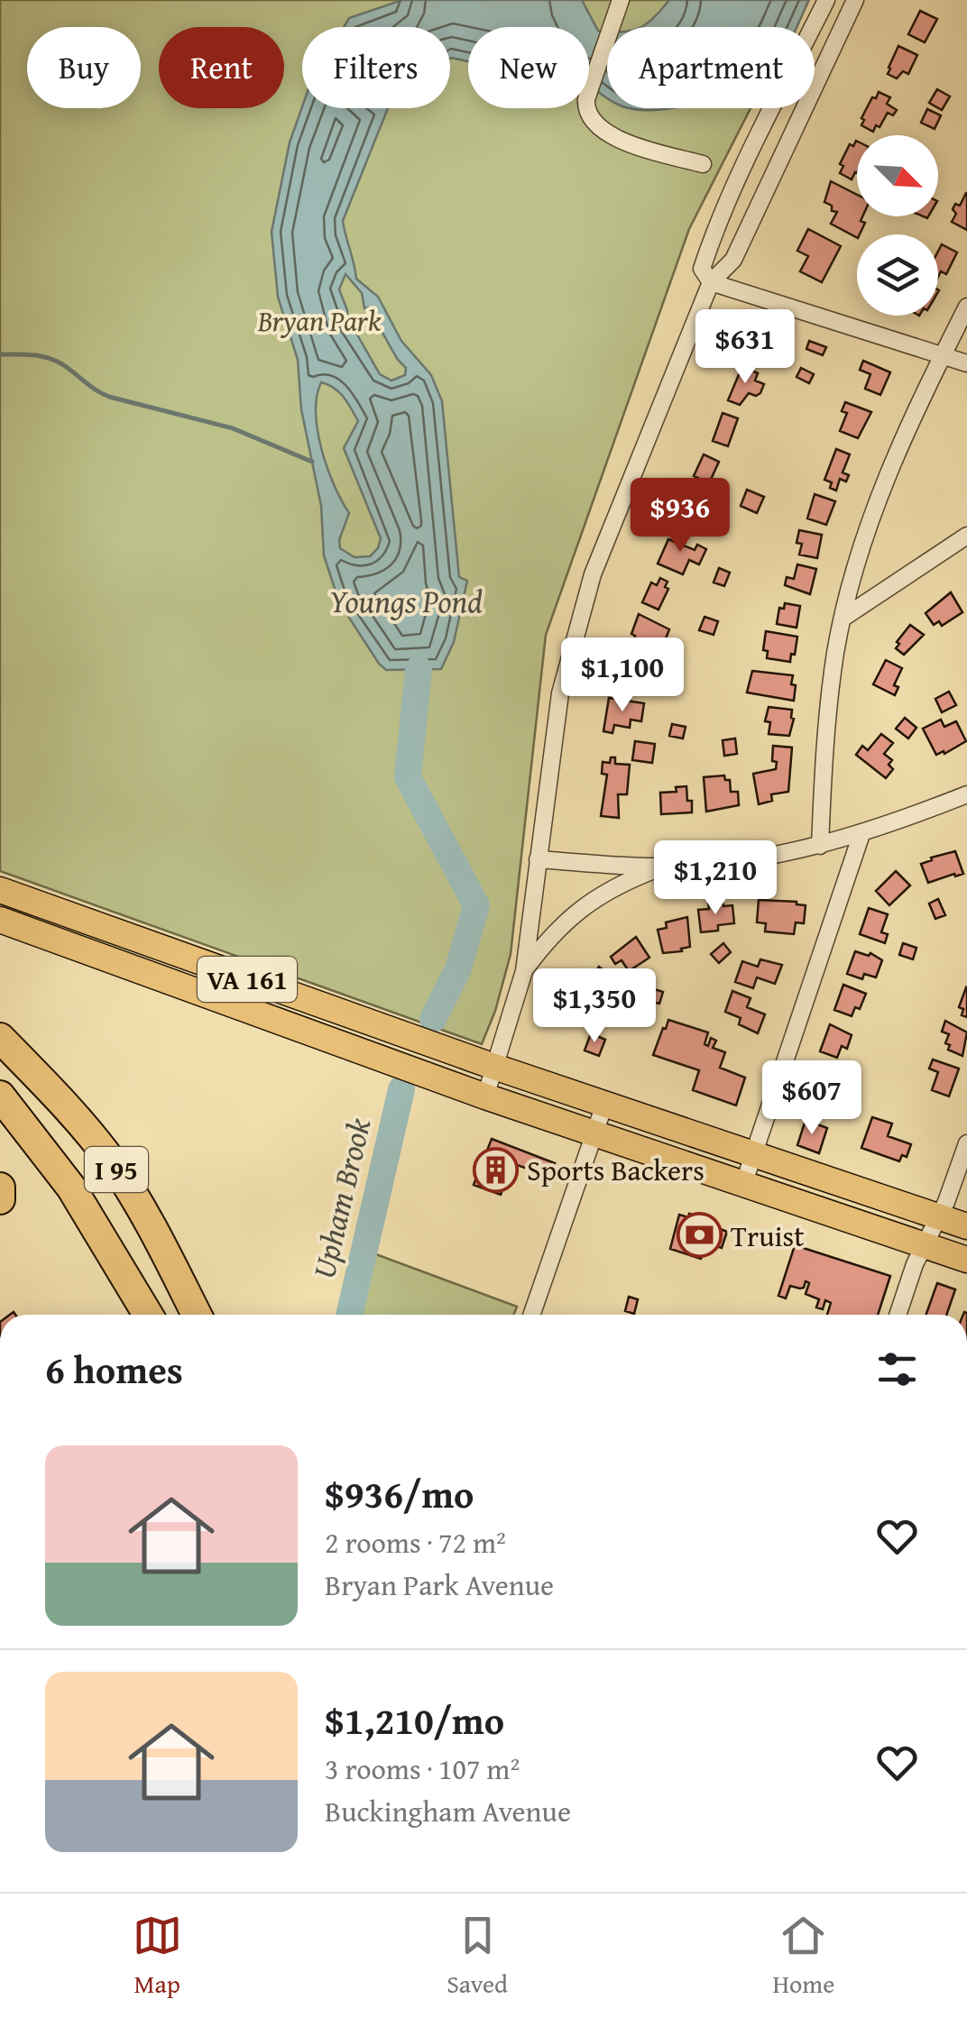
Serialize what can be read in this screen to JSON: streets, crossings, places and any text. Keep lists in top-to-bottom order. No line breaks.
{"streets":{"highway":["I 95"],"main road":["VA 161"]},"water":["Youngs Pond","Upham Brook"],"parks":["Bryan Park"],"places":{"building":["Sports Backers"],"bank":["Truist"]},"north":"bottom right","page":{"chip":["Buy","Rent","Filters","New","Apartment"],"price":["$631","$936","$1,100","$1,210","$1,350","$607"],"heading":"6 homes","list":[{"name":"$936/mo","note":"2 rooms · 72 m² · Bryan Park Avenue"},{"name":"$1,210/mo","note":"3 rooms · 107 m² · Buckingham Avenue"}],"tabs":["Map","Saved","Home"]}}
